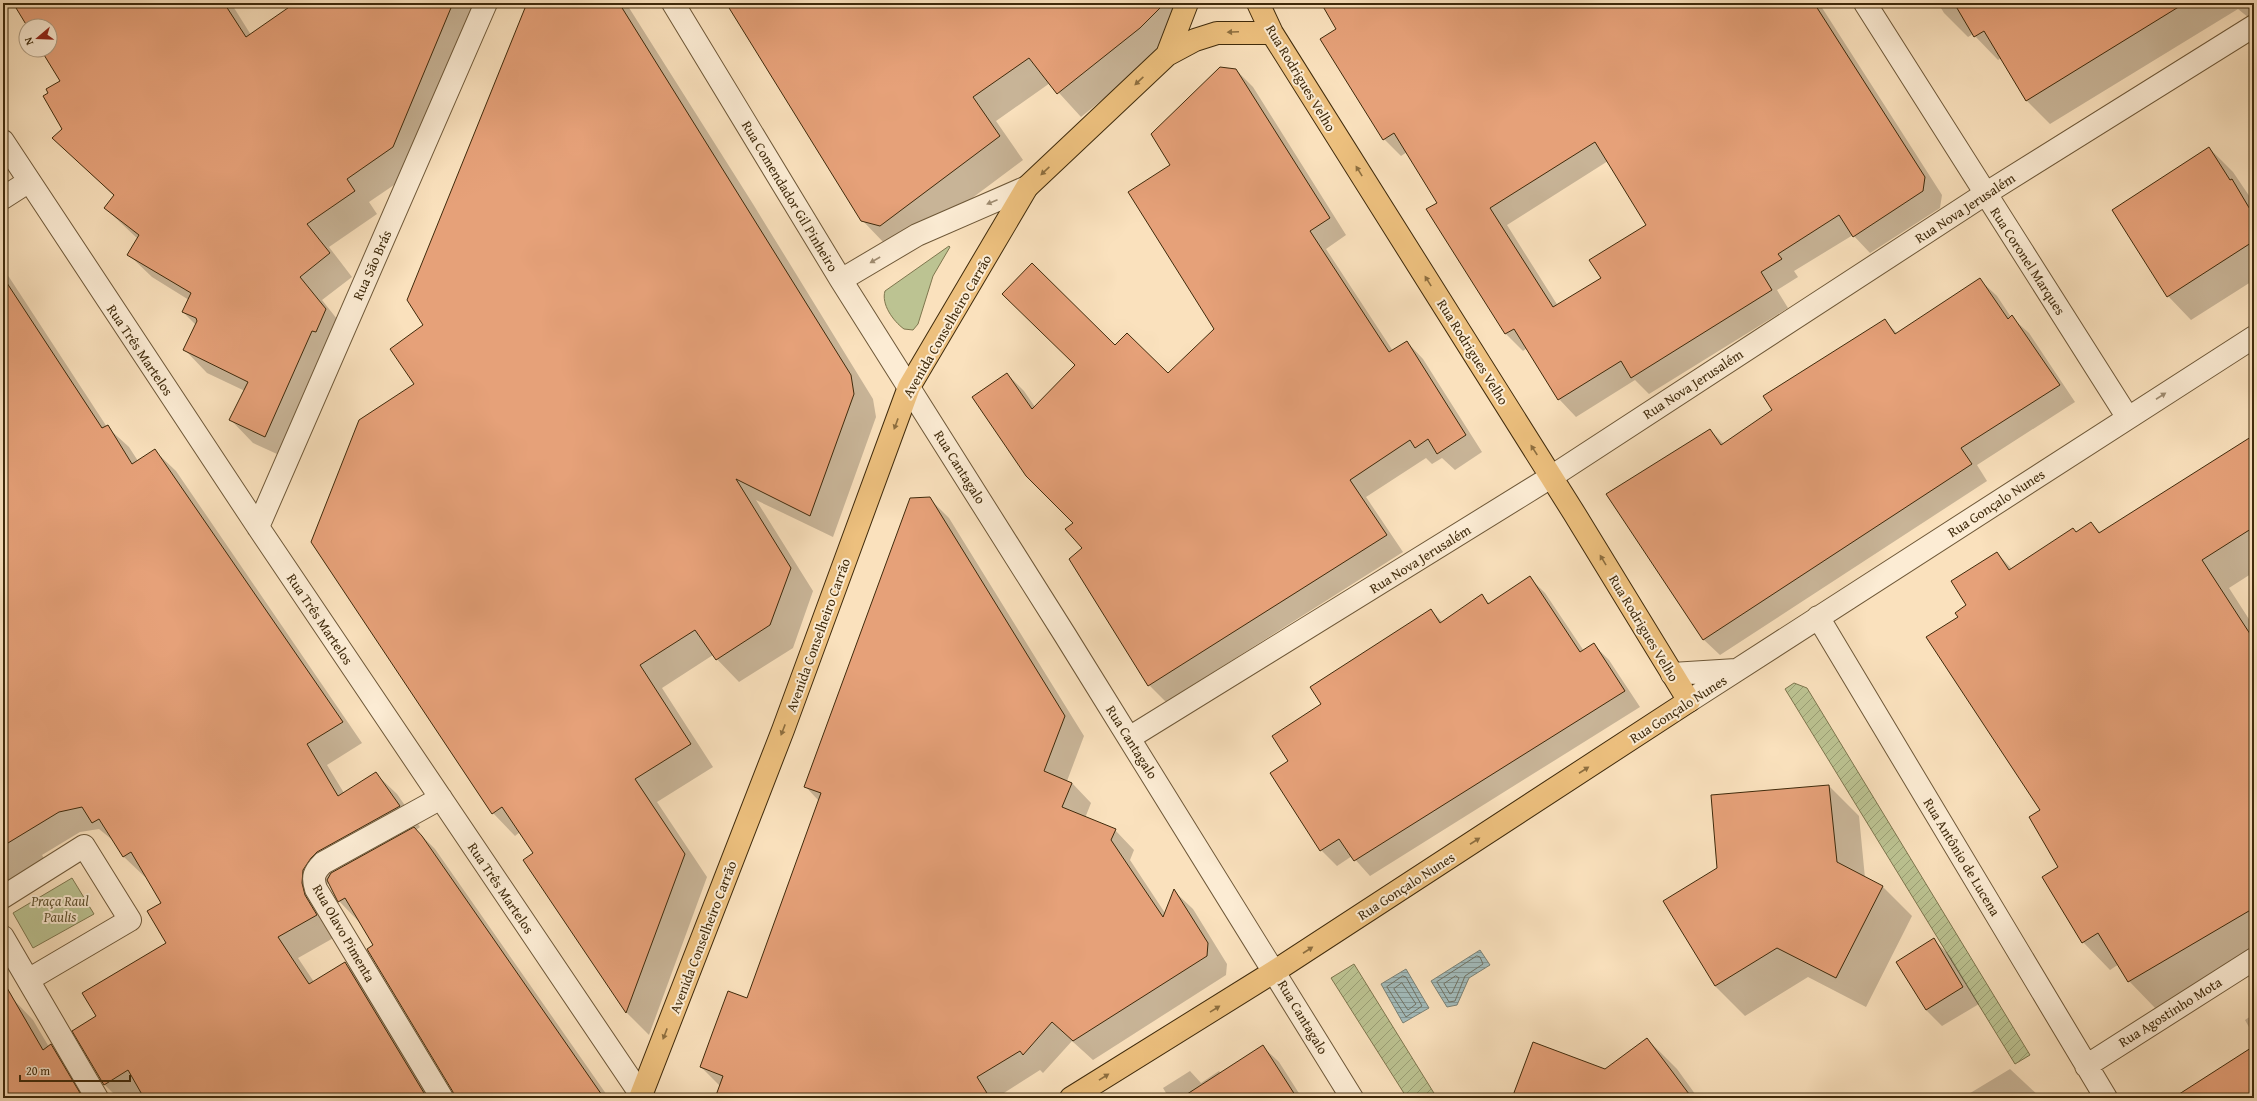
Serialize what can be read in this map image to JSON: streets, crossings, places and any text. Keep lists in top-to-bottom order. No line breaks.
{"streets":{"main road":["Rua Rodrigues Velho","Avenida Conselheiro Carrão","Rua Gonçalo Nunes"],"street":["Rua Comendador Gil Pinheiro","Rua Nova Jerusalém","Rua Coronel Marques","Rua São Brás","Rua Três Martelos","Rua Cantagalo","Rua Antônio de Lucena","Rua Olavo Pimenta","Rua Agostinho Mota"]},"crossings":[["Rua Rodrigues Velho","Rua Nova Jerusalém"],["Rua Rodrigues Velho","Rua Gonçalo Nunes"],["Rua Comendador Gil Pinheiro","Avenida Conselheiro Carrão"],["Rua Comendador Gil Pinheiro","Rua Cantagalo"],["Rua Nova Jerusalém","Rua Coronel Marques"],["Rua Nova Jerusalém","Rua Cantagalo"],["Rua Coronel Marques","Rua Gonçalo Nunes"],["Rua São Brás","Rua Três Martelos"],["Avenida Conselheiro Carrão","Rua Três Martelos"],["Avenida Conselheiro Carrão","Rua Cantagalo"],["Rua Três Martelos","Rua Olavo Pimenta"],["Rua Cantagalo","Rua Gonçalo Nunes"],["Rua Gonçalo Nunes","Rua Antônio de Lucena"],["Rua Antônio de Lucena","Rua Agostinho Mota"]],"one_way":["Rua Rodrigues Velho","Avenida Conselheiro Carrão","Rua Gonçalo Nunes"],"parks":["Praça Raul Paulis"],"scale_bar":"20 m","north":"left"}
